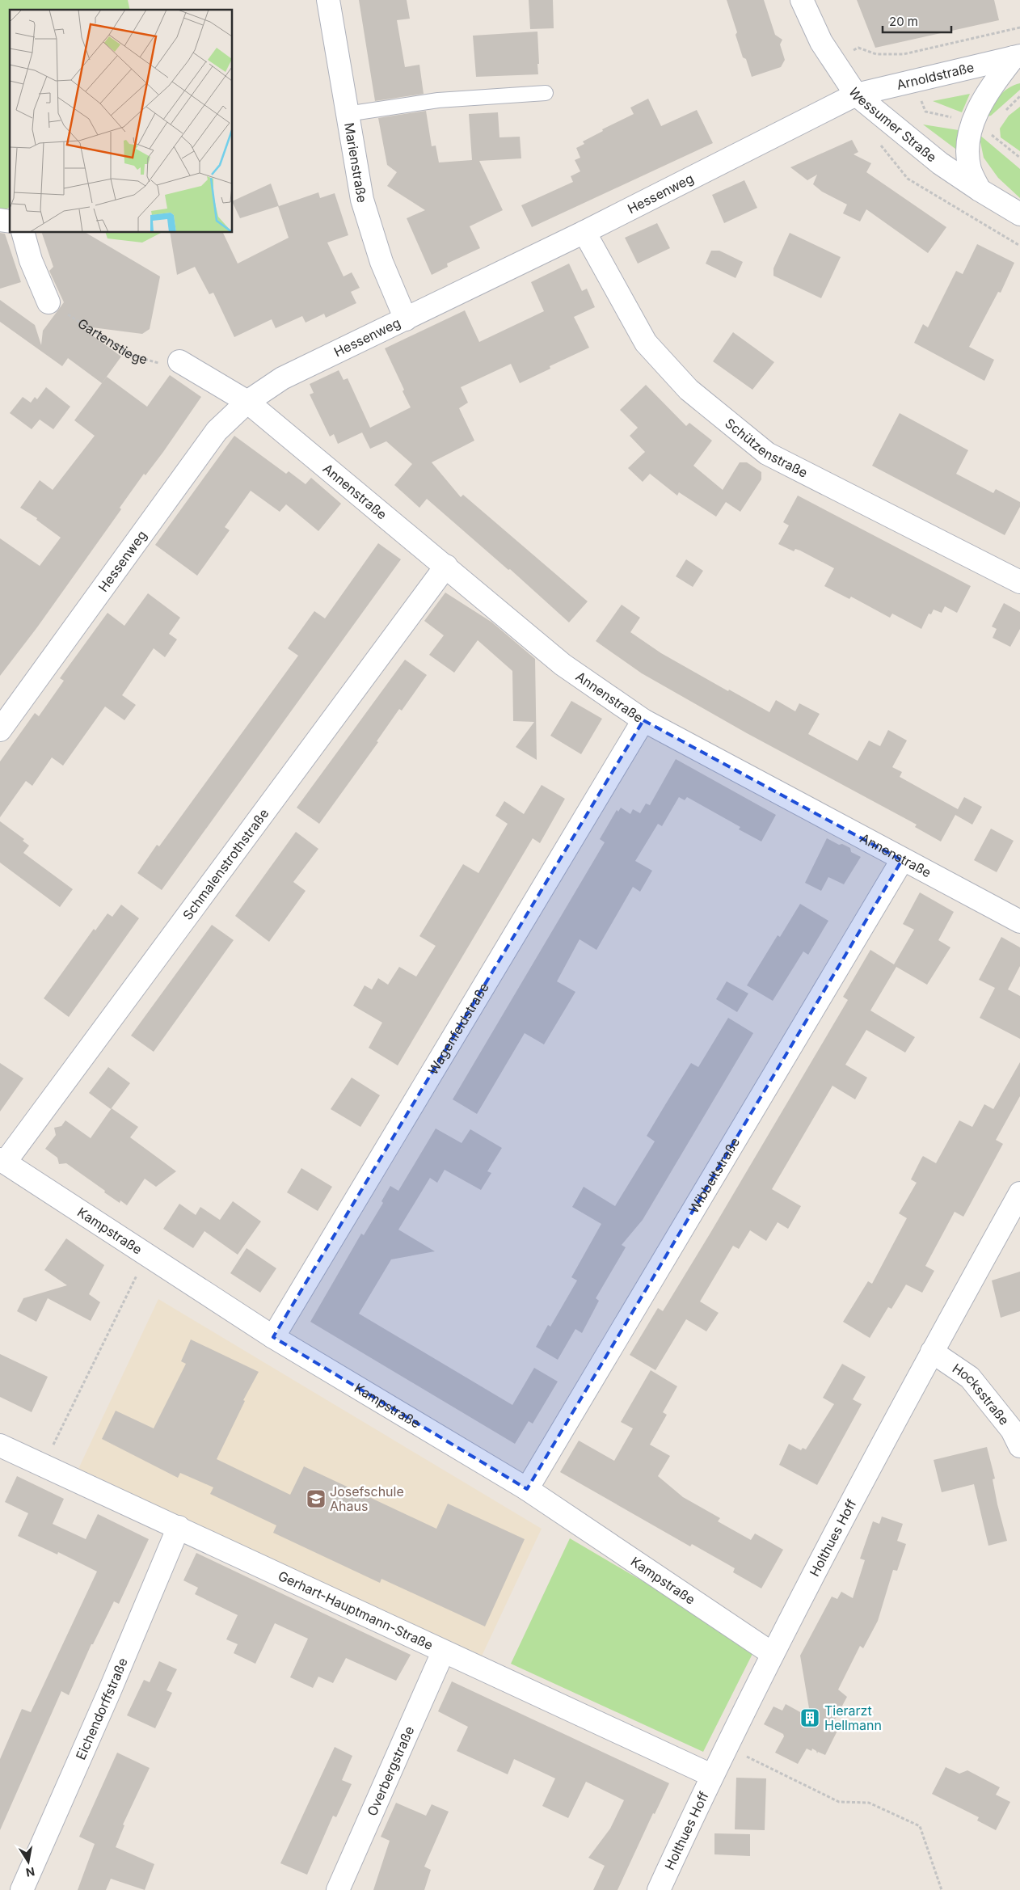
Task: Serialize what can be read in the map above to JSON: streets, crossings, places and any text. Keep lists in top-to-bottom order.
{
  "streets": {
    "street": [
      "Arnoldstraße",
      "Wessumer Straße",
      "Marienstraße",
      "Hessenweg",
      "Schützenstraße",
      "Annenstraße",
      "Schmalenstrothstraße",
      "Wagenfeldstraße",
      "Wibbeltstraße",
      "Kampstraße",
      "Hocksstraße",
      "Holthues Hoff",
      "Gerhart-Hauptmann-Straße",
      "Eichendorffstraße",
      "Overbergstraße"
    ],
    "path": ["Gartenstiege"]
  },
  "crossings": [
    ["Arnoldstraße", "Wessumer Straße"],
    ["Arnoldstraße", "Hessenweg"],
    ["Wessumer Straße", "Hessenweg"],
    ["Marienstraße", "Hessenweg"],
    ["Hessenweg", "Schützenstraße"],
    ["Hessenweg", "Annenstraße"],
    ["Annenstraße", "Schmalenstrothstraße"],
    ["Annenstraße", "Wagenfeldstraße"],
    ["Annenstraße", "Wibbeltstraße"],
    ["Schmalenstrothstraße", "Kampstraße"],
    ["Wagenfeldstraße", "Kampstraße"],
    ["Wibbeltstraße", "Kampstraße"],
    ["Kampstraße", "Holthues Hoff"],
    ["Hocksstraße", "Holthues Hoff"],
    ["Holthues Hoff", "Gerhart-Hauptmann-Straße"],
    ["Gerhart-Hauptmann-Straße", "Eichendorffstraße"],
    ["Gerhart-Hauptmann-Straße", "Overbergstraße"]
  ],
  "places": {
    "school or university": ["Josefschule Ahaus"],
    "building": ["Tierarzt Hellmann"]
  },
  "scale_bar": "20 m",
  "north": "bottom"
}
